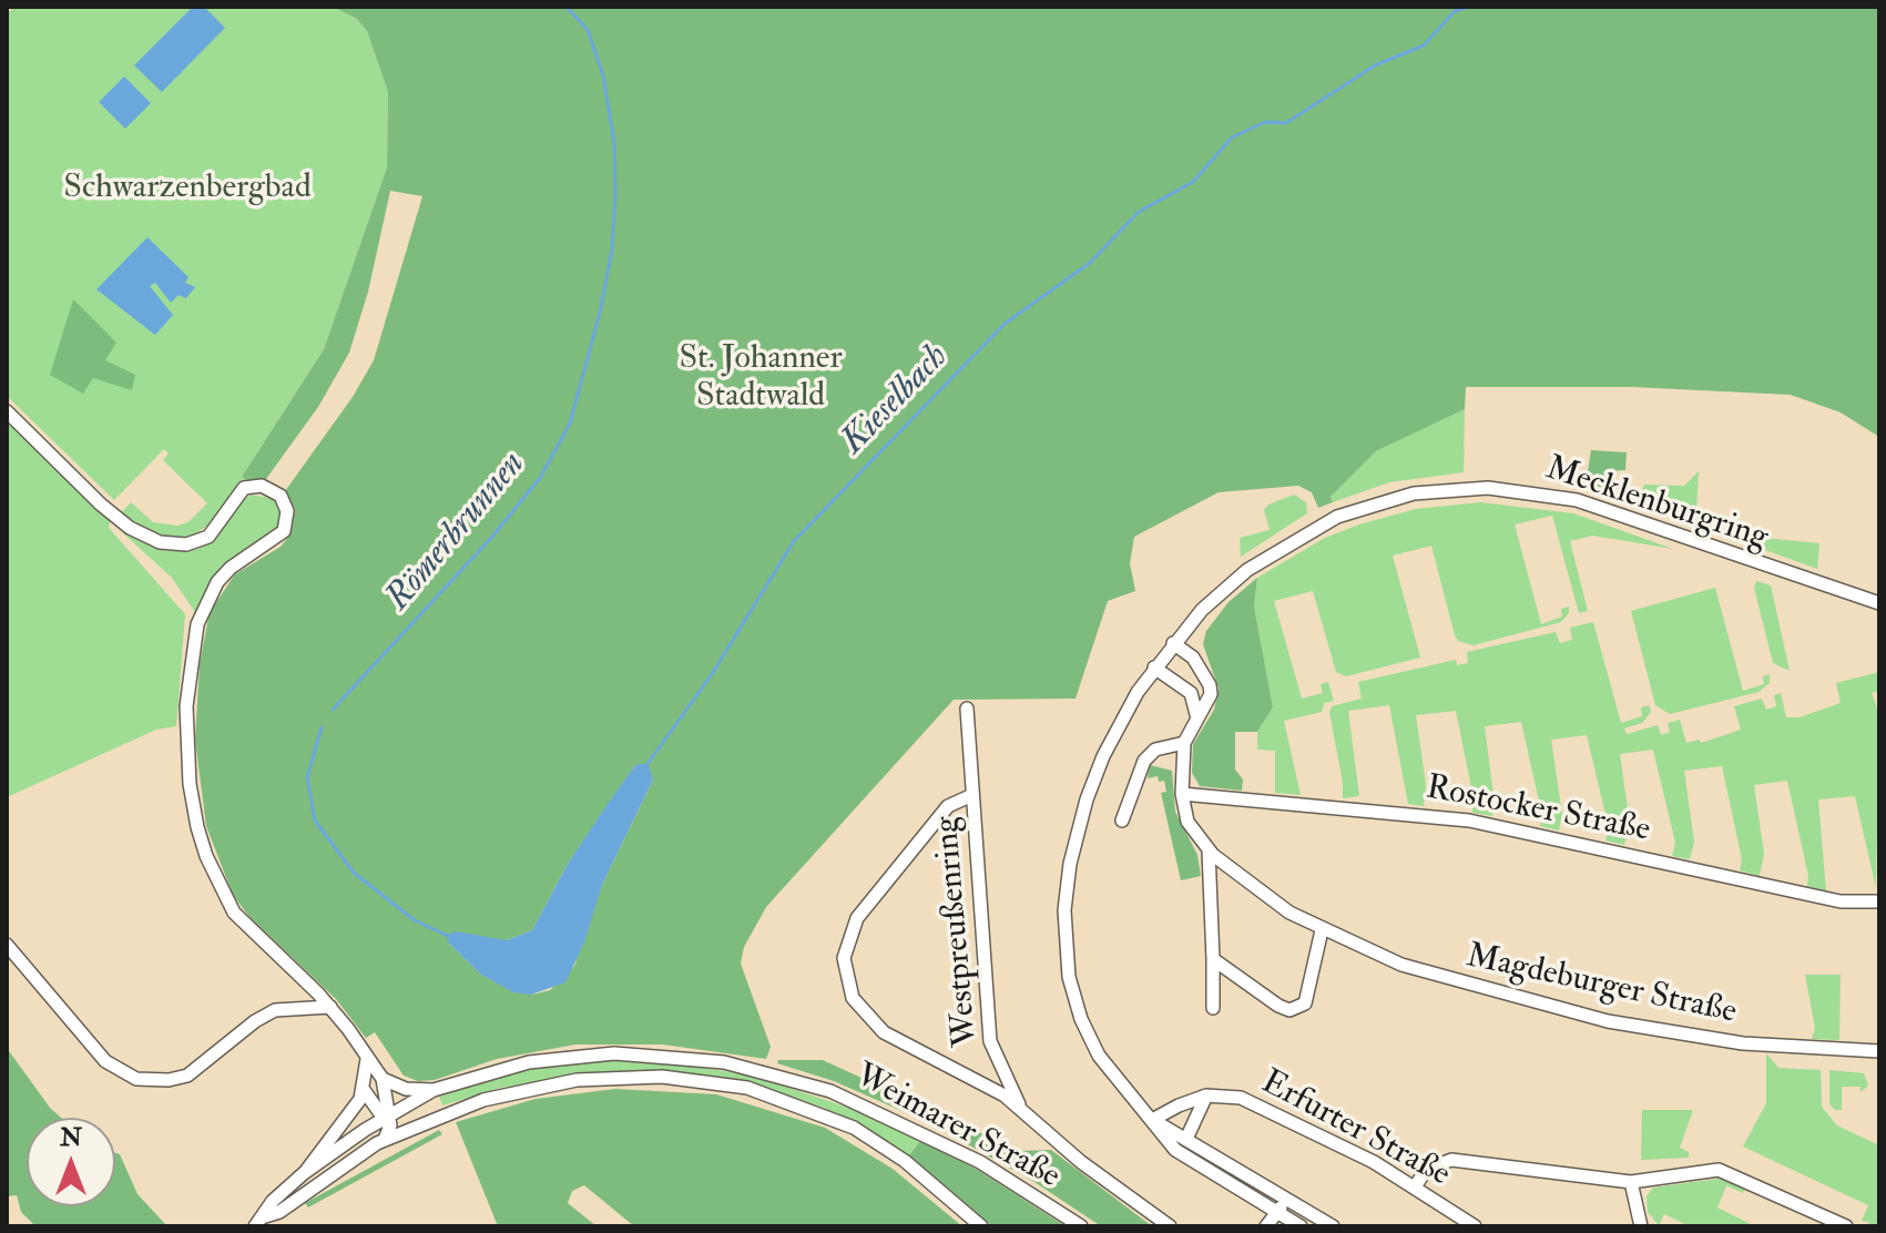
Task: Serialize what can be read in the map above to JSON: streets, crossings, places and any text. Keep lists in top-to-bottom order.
{
  "streets": {
    "street": [
      "Mecklenburgring",
      "Rostocker Straße",
      "Westpreußenring",
      "Magdeburger Straße",
      "Weimarer Straße",
      "Erfurter Straße"
    ]
  },
  "crossings": [
    ["Mecklenburgring", "Magdeburger Straße"],
    ["Mecklenburgring", "Erfurter Straße"],
    ["Rostocker Straße", "Magdeburger Straße"]
  ],
  "water": ["Kieselbach", "Römerbrunnen"],
  "parks": ["Schwarzenbergbad", "St. Johanner Stadtwald"],
  "north": "top"
}
